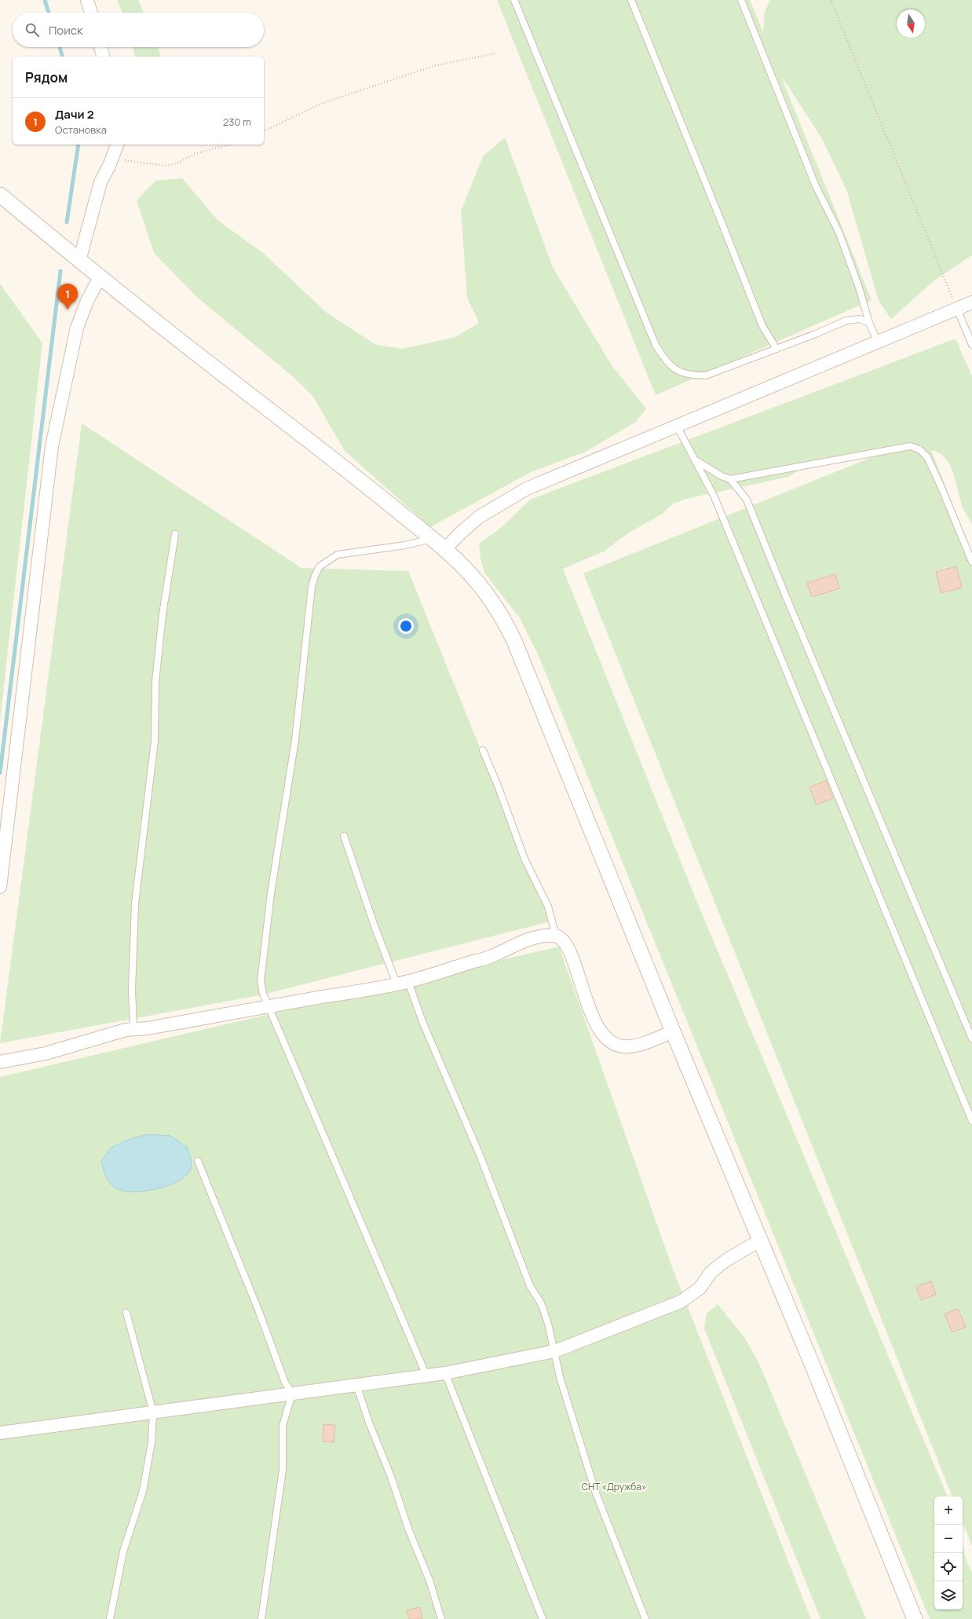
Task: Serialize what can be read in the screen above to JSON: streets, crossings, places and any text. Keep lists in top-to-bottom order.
{
  "parks": ["СНТ «Дружба»"],
  "north": "bottom",
  "page": {
    "search": "Поиск",
    "heading": "Рядом",
    "list": [
      {
        "mark": "1",
        "name": "Дачи 2",
        "note": "Остановка",
        "value": "230 m"
      }
    ],
    "pins": "1",
    "map_buttons": ["+", "−"]
  }
}
